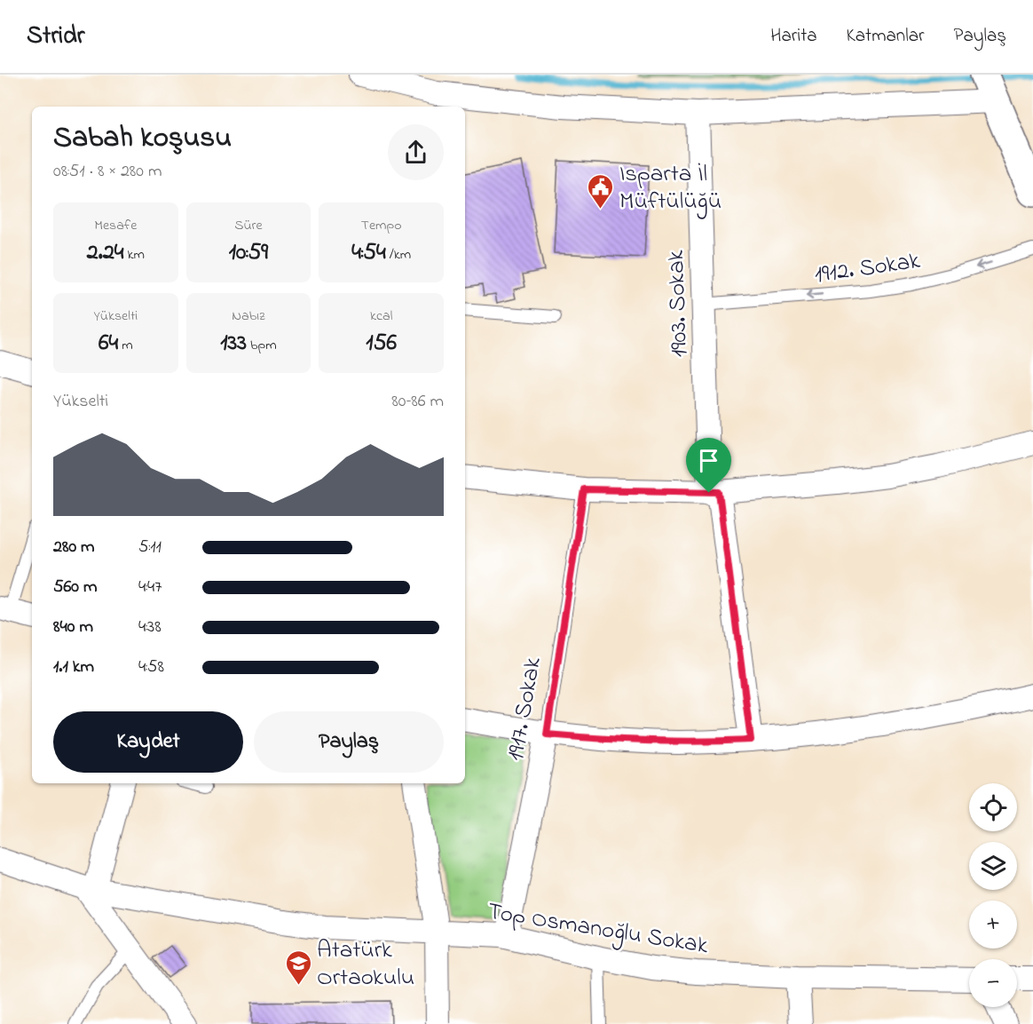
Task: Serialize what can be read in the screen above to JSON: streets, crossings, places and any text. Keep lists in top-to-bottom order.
{
  "streets": {
    "street": ["1903. Sokak", "1917. Sokak", "Top Osmanoğlu Sokak"],
    "lane": ["1912. Sokak"]
  },
  "crossings": [
    ["1912. Sokak", "1903. Sokak"],
    ["1917. Sokak", "Top Osmanoğlu Sokak"]
  ],
  "one_way": ["1912. Sokak"],
  "places": {
    "public building": ["Isparta İl Müftülüğü"],
    "school or university": ["Atatürk Ortaokulu"]
  },
  "page": {
    "header": "Stridr",
    "nav": ["Harita", "Katmanlar", "Paylaş"],
    "heading": ["Sabah koşusu", "08:51 · 8 × 280 m"],
    "stats": [
      ["Mesafe", "2.24 km"],
      ["Süre", "10:59"],
      ["Tempo", "4:54 /km"],
      ["Yükselti", "64 m"],
      ["Nabız", "133 bpm"],
      ["kcal", "156"]
    ],
    "chart": ["Yükselti", "80–86 m"],
    "list": [
      {
        "name": "280 m",
        "note": "5:11"
      },
      {
        "name": "560 m",
        "note": "4:47"
      },
      {
        "name": "840 m",
        "note": "4:38"
      },
      {
        "name": "1.1 km",
        "note": "4:58"
      }
    ],
    "buttons": ["Kaydet", "Paylaş"],
    "map_buttons": ["+", "−"]
  }
}
